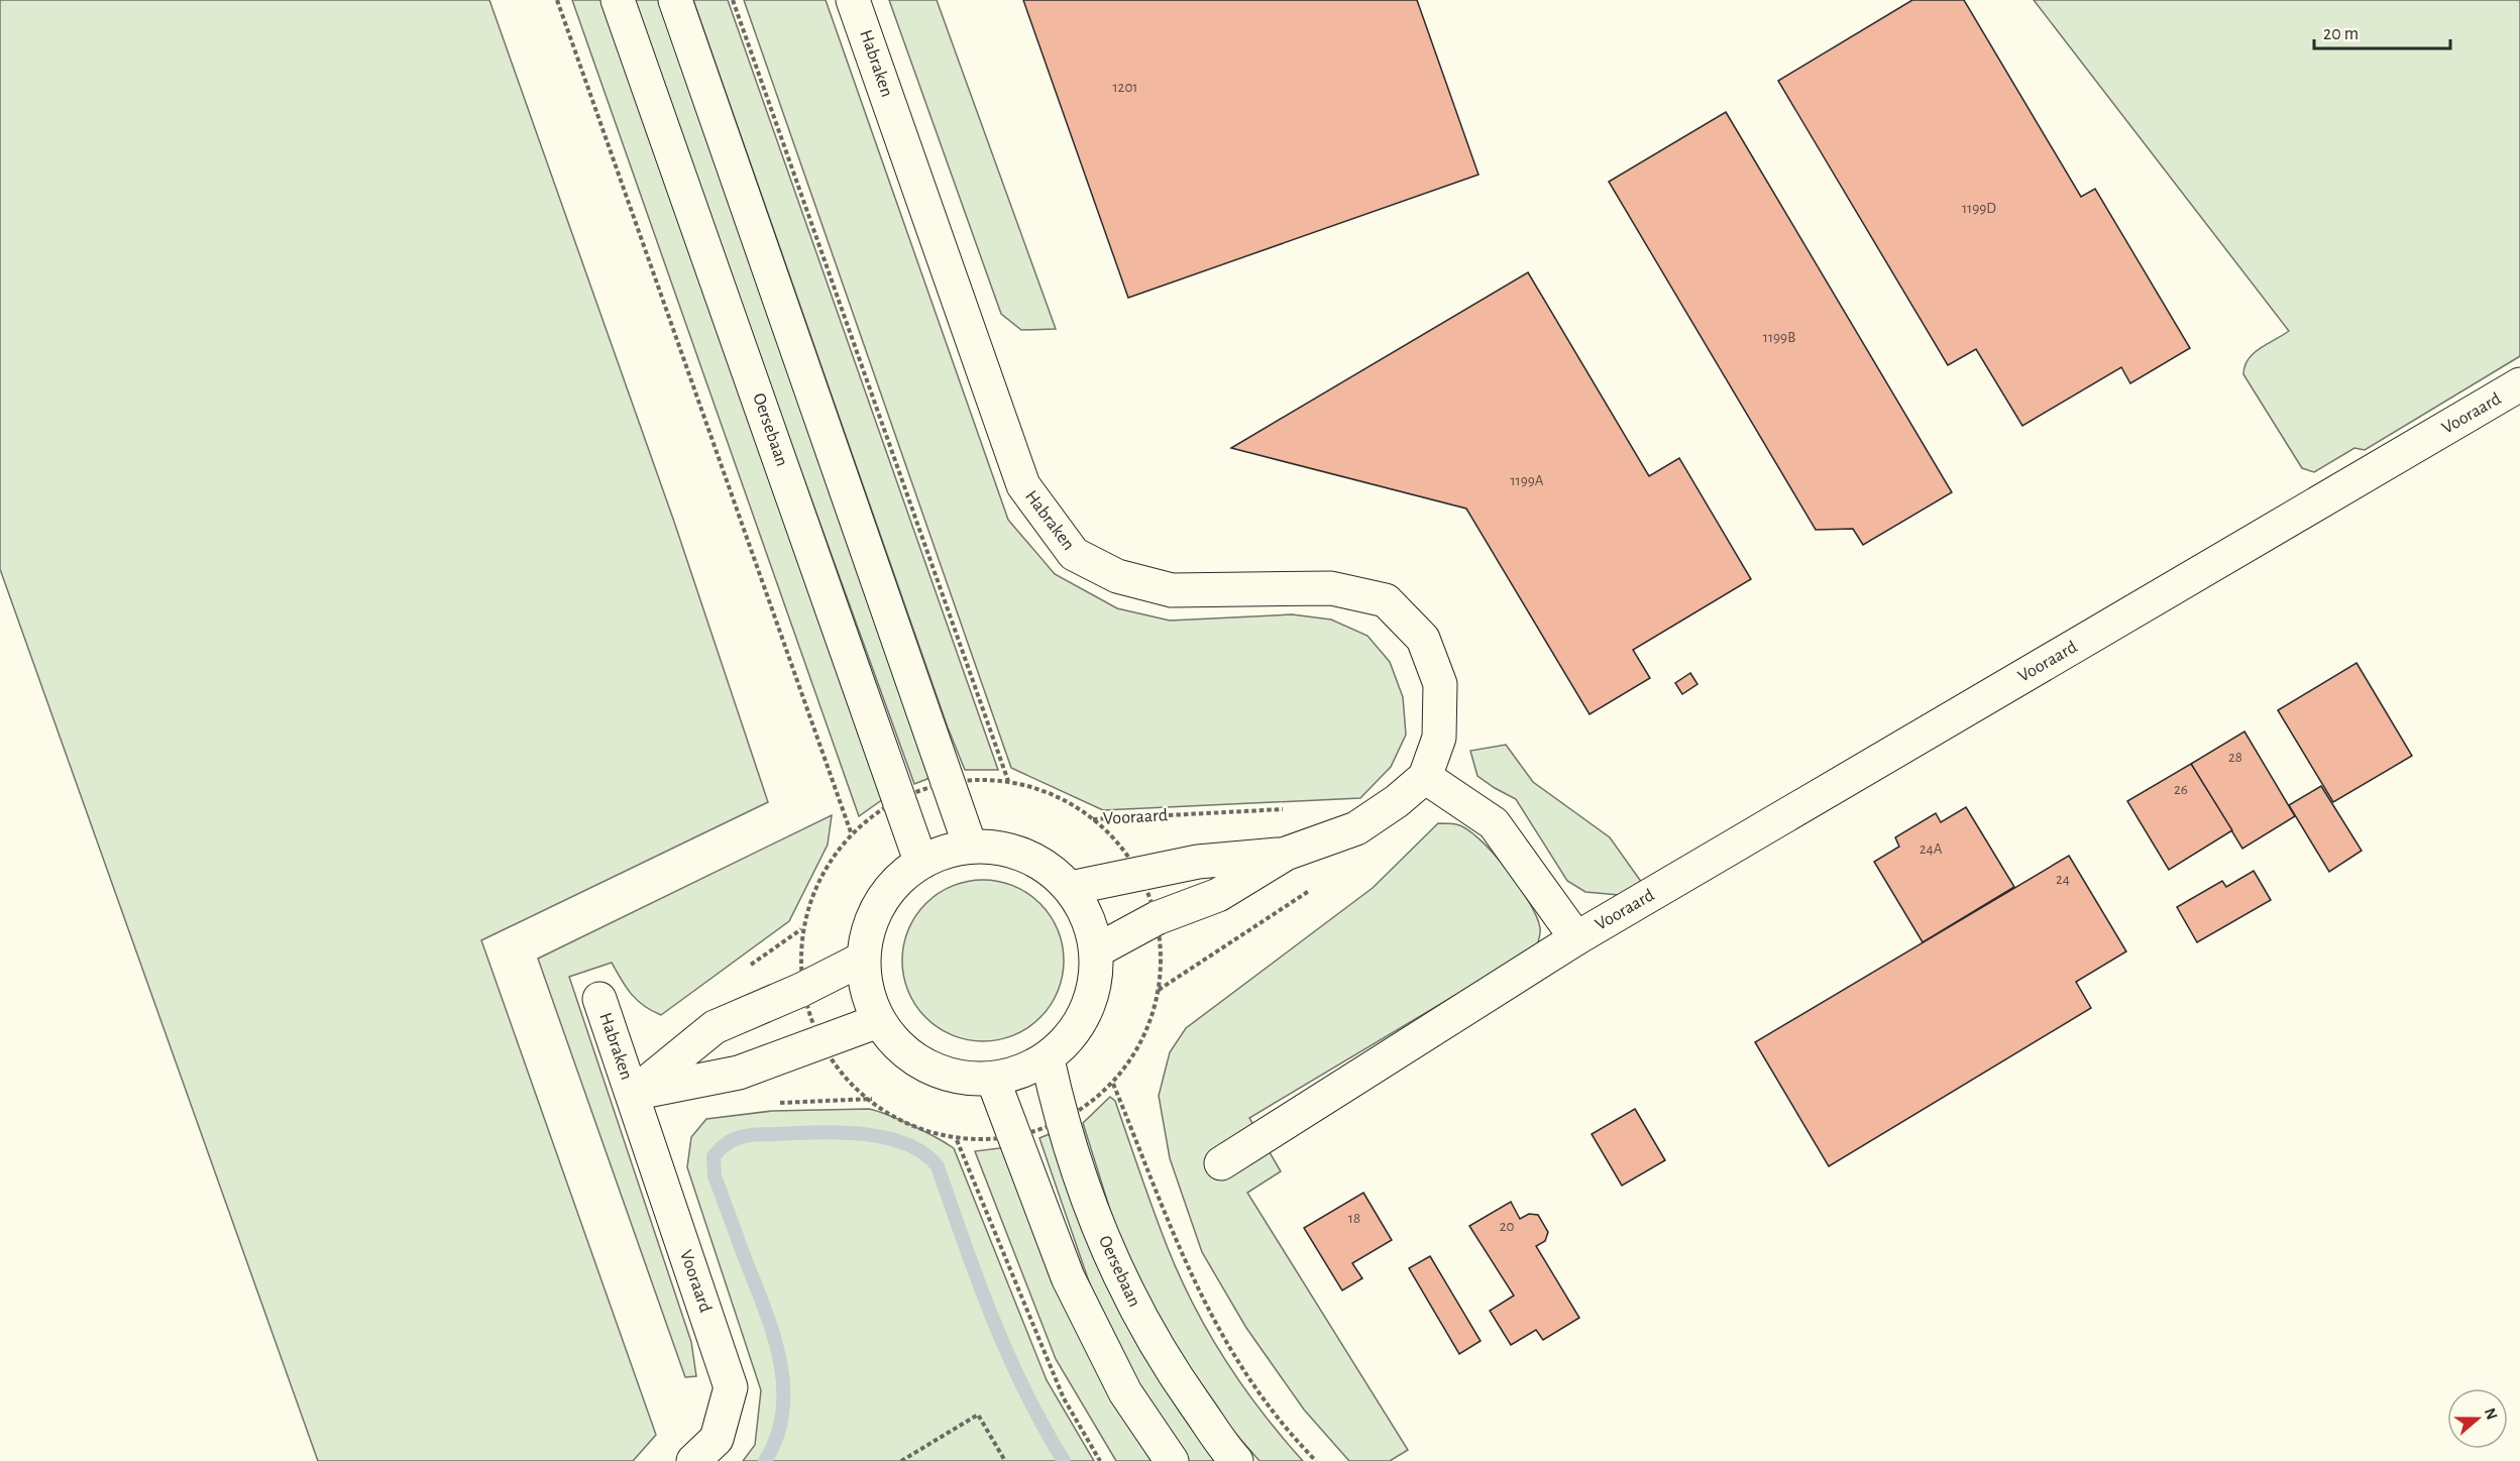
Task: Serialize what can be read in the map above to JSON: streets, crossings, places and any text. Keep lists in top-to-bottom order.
{
  "streets": {
    "street": ["Habraken", "Vooraard", "Oersebaan"]
  },
  "crossings": [
    ["Habraken", "Vooraard"]
  ],
  "house_numbers": [
    "1201",
    "1199D",
    "1199B",
    "1199A",
    "28",
    "26",
    "24A",
    "24",
    "18",
    "20"
  ],
  "scale_bar": "20 m",
  "north": "right"
}
